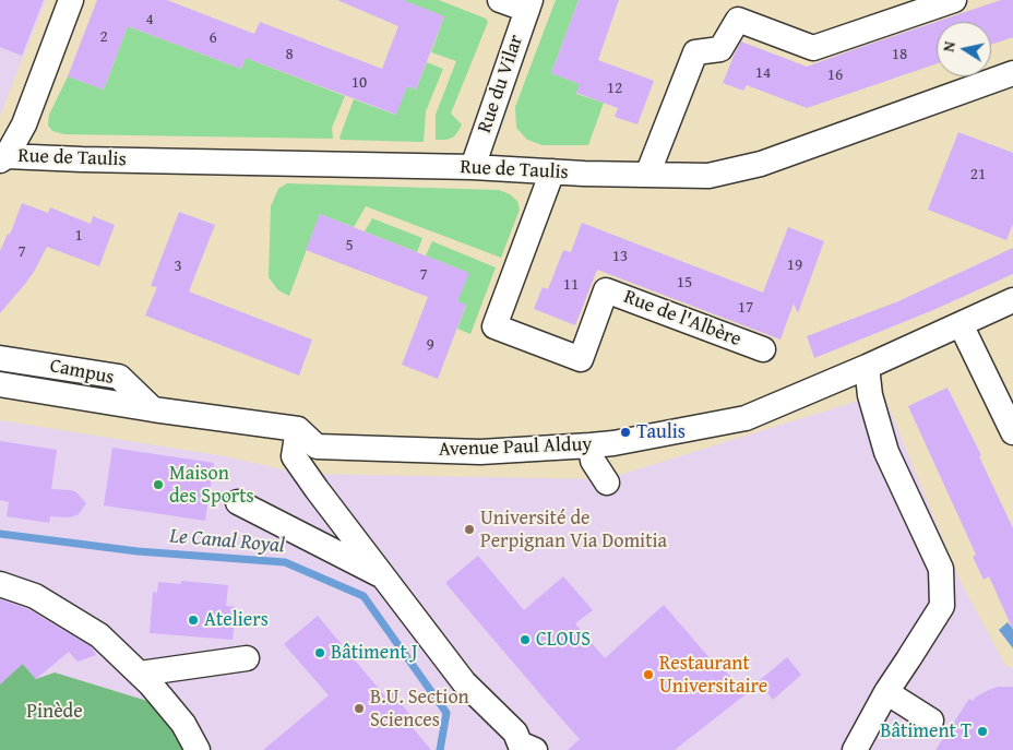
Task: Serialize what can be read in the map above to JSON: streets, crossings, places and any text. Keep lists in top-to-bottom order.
{
  "streets": {
    "street": [
      "Rue du Vilar",
      "Rue de Taulis",
      "Rue de l'Albère",
      "Campus",
      "Avenue Paul Alduy"
    ]
  },
  "crossings": [
    ["Rue du Vilar", "Rue de Taulis"],
    ["Rue de Taulis", "Rue de l'Albère"],
    ["Campus", "Avenue Paul Alduy"]
  ],
  "water": ["Le Canal Royal"],
  "parks": ["Pinède"],
  "places": [
    "Taulis",
    "Maison des Sports",
    "Université de Perpignan Via Domitia",
    "Ateliers",
    "CLOUS",
    "Bâtiment J",
    "Restaurant Universitaire",
    "B.U. Section Sciences",
    "Bâtiment T"
  ],
  "house_numbers": [
    "4",
    "2",
    "6",
    "8",
    "18",
    "14",
    "16",
    "10",
    "12",
    "21",
    "1",
    "5",
    "7",
    "13",
    "19",
    "3",
    "7",
    "15",
    "11",
    "17",
    "9"
  ],
  "north": "left"
}
